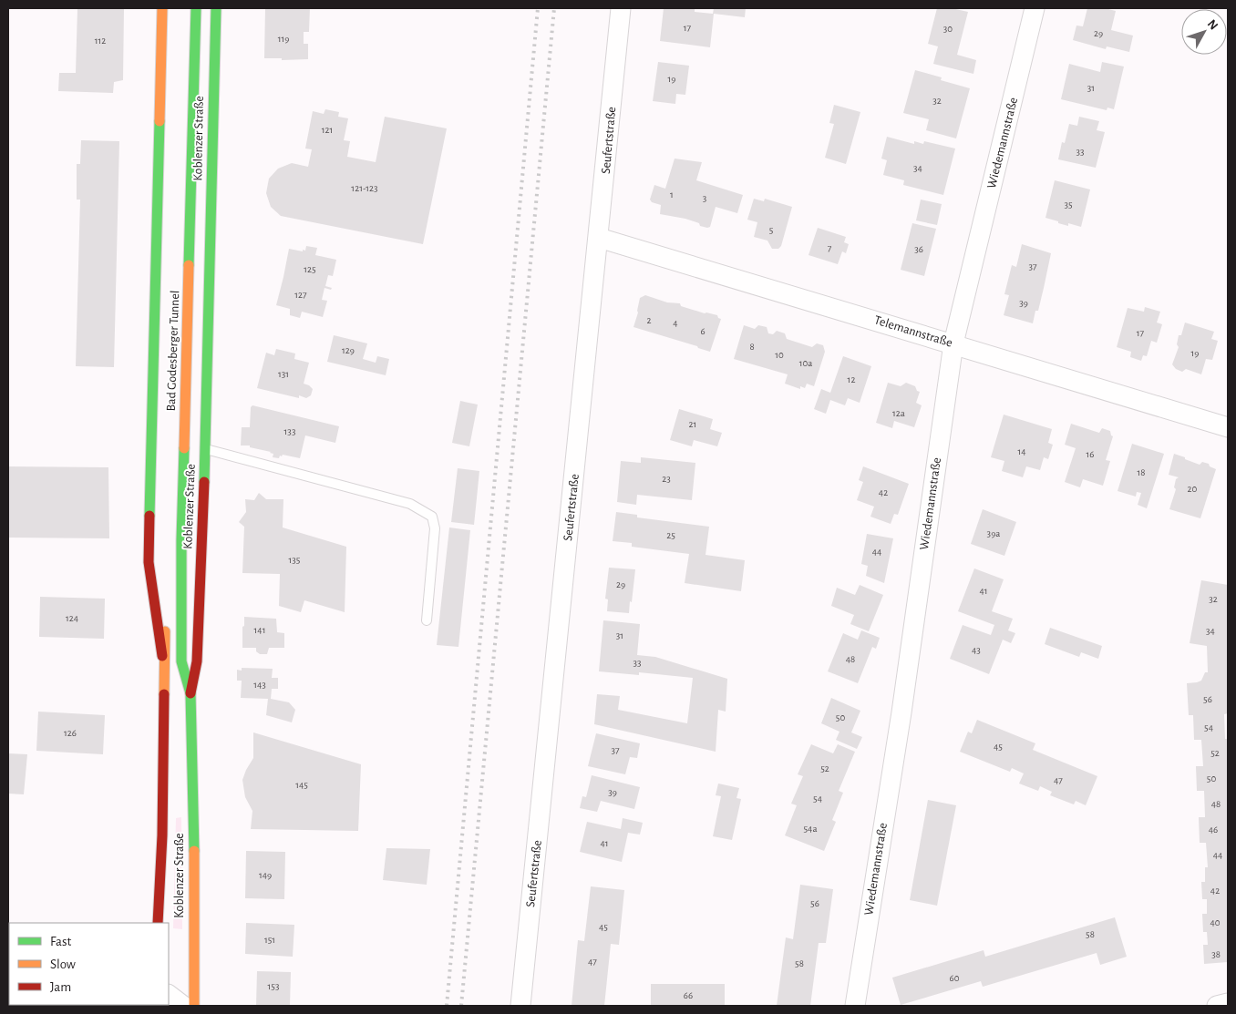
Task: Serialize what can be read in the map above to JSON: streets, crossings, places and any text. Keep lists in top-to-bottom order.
{
  "streets": {
    "main road": ["Koblenzer Straße", "Bad Godesberger Tunnel"],
    "street": ["Seufertstraße", "Wiedemannstraße", "Telemannstraße"]
  },
  "crossings": [
    ["Koblenzer Straße", "Bad Godesberger Tunnel"],
    ["Seufertstraße", "Telemannstraße"],
    ["Wiedemannstraße", "Telemannstraße"]
  ],
  "house_numbers": [
    "17",
    "30",
    "29",
    "119",
    "112",
    "19",
    "31",
    "32",
    "121",
    "33",
    "34",
    "121-123",
    "1",
    "3",
    "35",
    "5",
    "7",
    "36",
    "37",
    "125",
    "127",
    "39",
    "2",
    "4",
    "6",
    "17",
    "8",
    "129",
    "19",
    "10",
    "10a",
    "131",
    "12",
    "12a",
    "21",
    "133",
    "14",
    "16",
    "18",
    "23",
    "20",
    "42",
    "39a",
    "25",
    "44",
    "135",
    "29",
    "41",
    "32",
    "124",
    "141",
    "34",
    "31",
    "43",
    "48",
    "33",
    "143",
    "56",
    "50",
    "54",
    "126",
    "45",
    "37",
    "52",
    "52",
    "50",
    "47",
    "145",
    "39",
    "54",
    "48",
    "54a",
    "46",
    "41",
    "44",
    "149",
    "42",
    "56",
    "40",
    "45",
    "58",
    "151",
    "38",
    "47",
    "58",
    "60",
    "153",
    "66"
  ],
  "legend": ["Fast", "Slow", "Jam"],
  "north": "top right"
}
